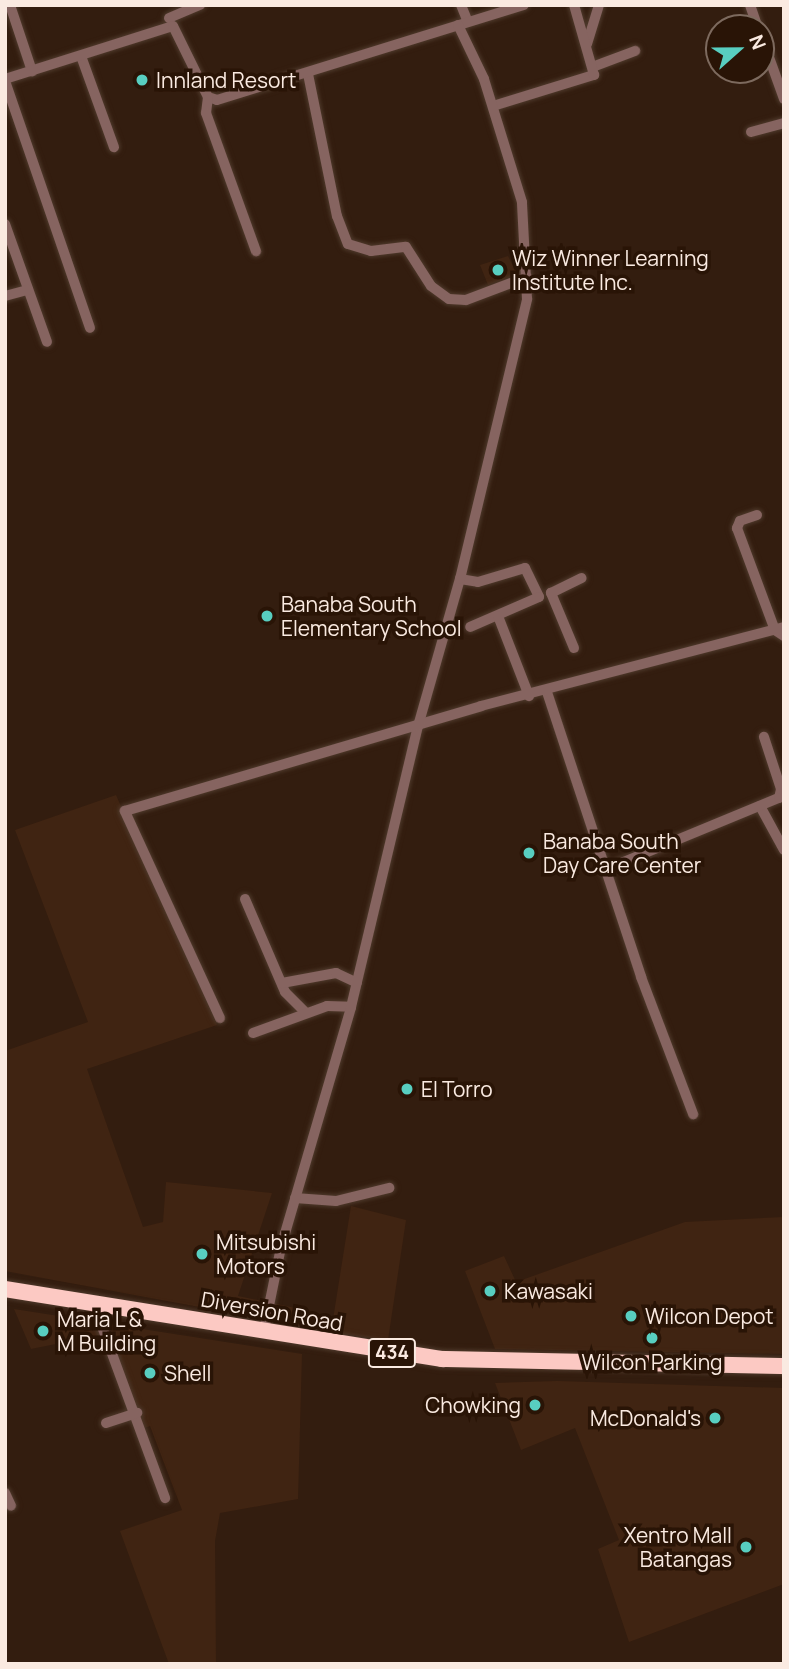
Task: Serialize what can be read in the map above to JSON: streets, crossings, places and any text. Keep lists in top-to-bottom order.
{
  "streets": {
    "highway": ["Diversion Road", "434"]
  },
  "places": [
    "Innland Resort",
    "Wiz Winner Learning Institute Inc.",
    "Banaba South Elementary School",
    "Banaba South Day Care Center",
    "El Torro",
    "Mitsubishi Motors",
    "Kawasaki",
    "Wilcon Depot",
    "Maria L & M Building",
    "Wilcon Parking",
    "Shell",
    "Chowking",
    "McDonald's",
    "Xentro Mall Batangas"
  ],
  "north": "right"
}
